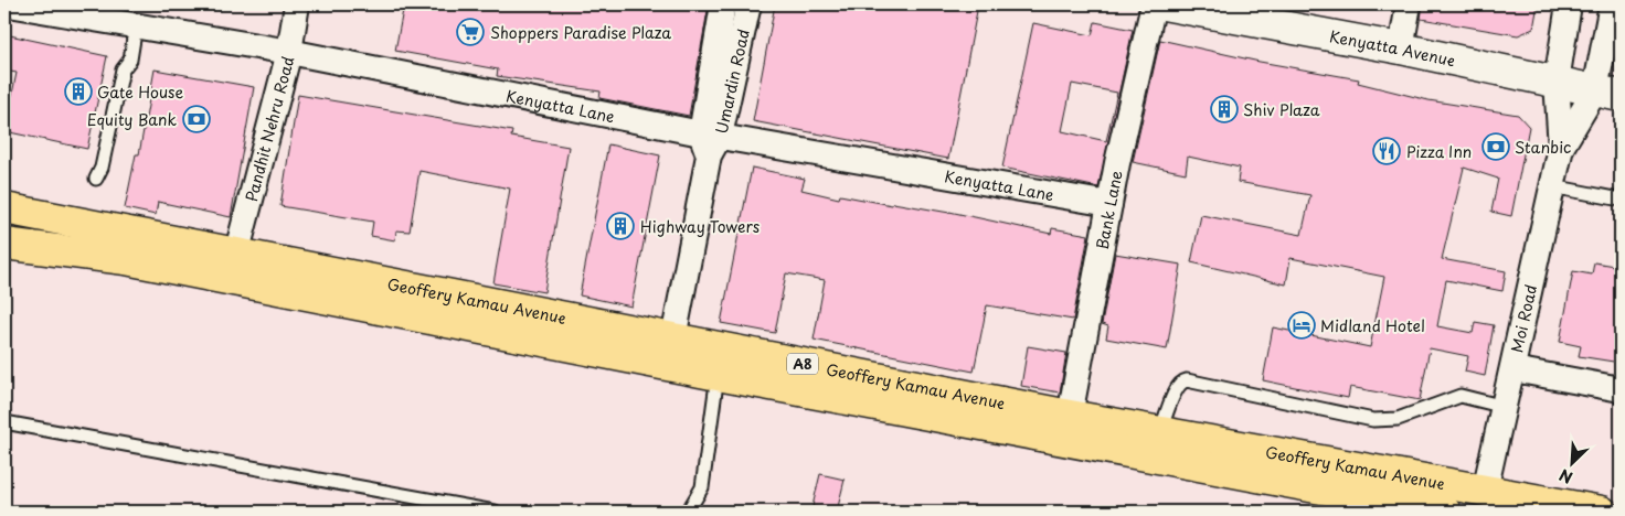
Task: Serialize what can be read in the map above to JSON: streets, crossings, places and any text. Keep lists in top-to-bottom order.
{
  "streets": {
    "highway": ["Geoffery Kamau Avenue", "A8"],
    "street": [
      "Kenyatta Avenue",
      "Umardin Road",
      "Kenyatta Lane",
      "Pandhit Nehru Road",
      "Bank Lane",
      "Moi Road"
    ]
  },
  "crossings": [
    ["Kenyatta Avenue", "Bank Lane"],
    ["Kenyatta Avenue", "Moi Road"],
    ["Umardin Road", "Kenyatta Lane"],
    ["Umardin Road", "Geoffery Kamau Avenue"],
    ["Kenyatta Lane", "Pandhit Nehru Road"],
    ["Kenyatta Lane", "Bank Lane"],
    ["Pandhit Nehru Road", "Geoffery Kamau Avenue"],
    ["Bank Lane", "Geoffery Kamau Avenue"],
    ["Geoffery Kamau Avenue", "Moi Road"]
  ],
  "places": {
    "supermarket": ["Shoppers Paradise Plaza"],
    "building": ["Gate House", "Shiv Plaza", "Highway Towers"],
    "bank": ["Equity Bank", "Stanbic"],
    "restaurant": ["Pizza Inn"],
    "hotel": ["Midland Hotel"]
  },
  "north": "bottom left"
}
